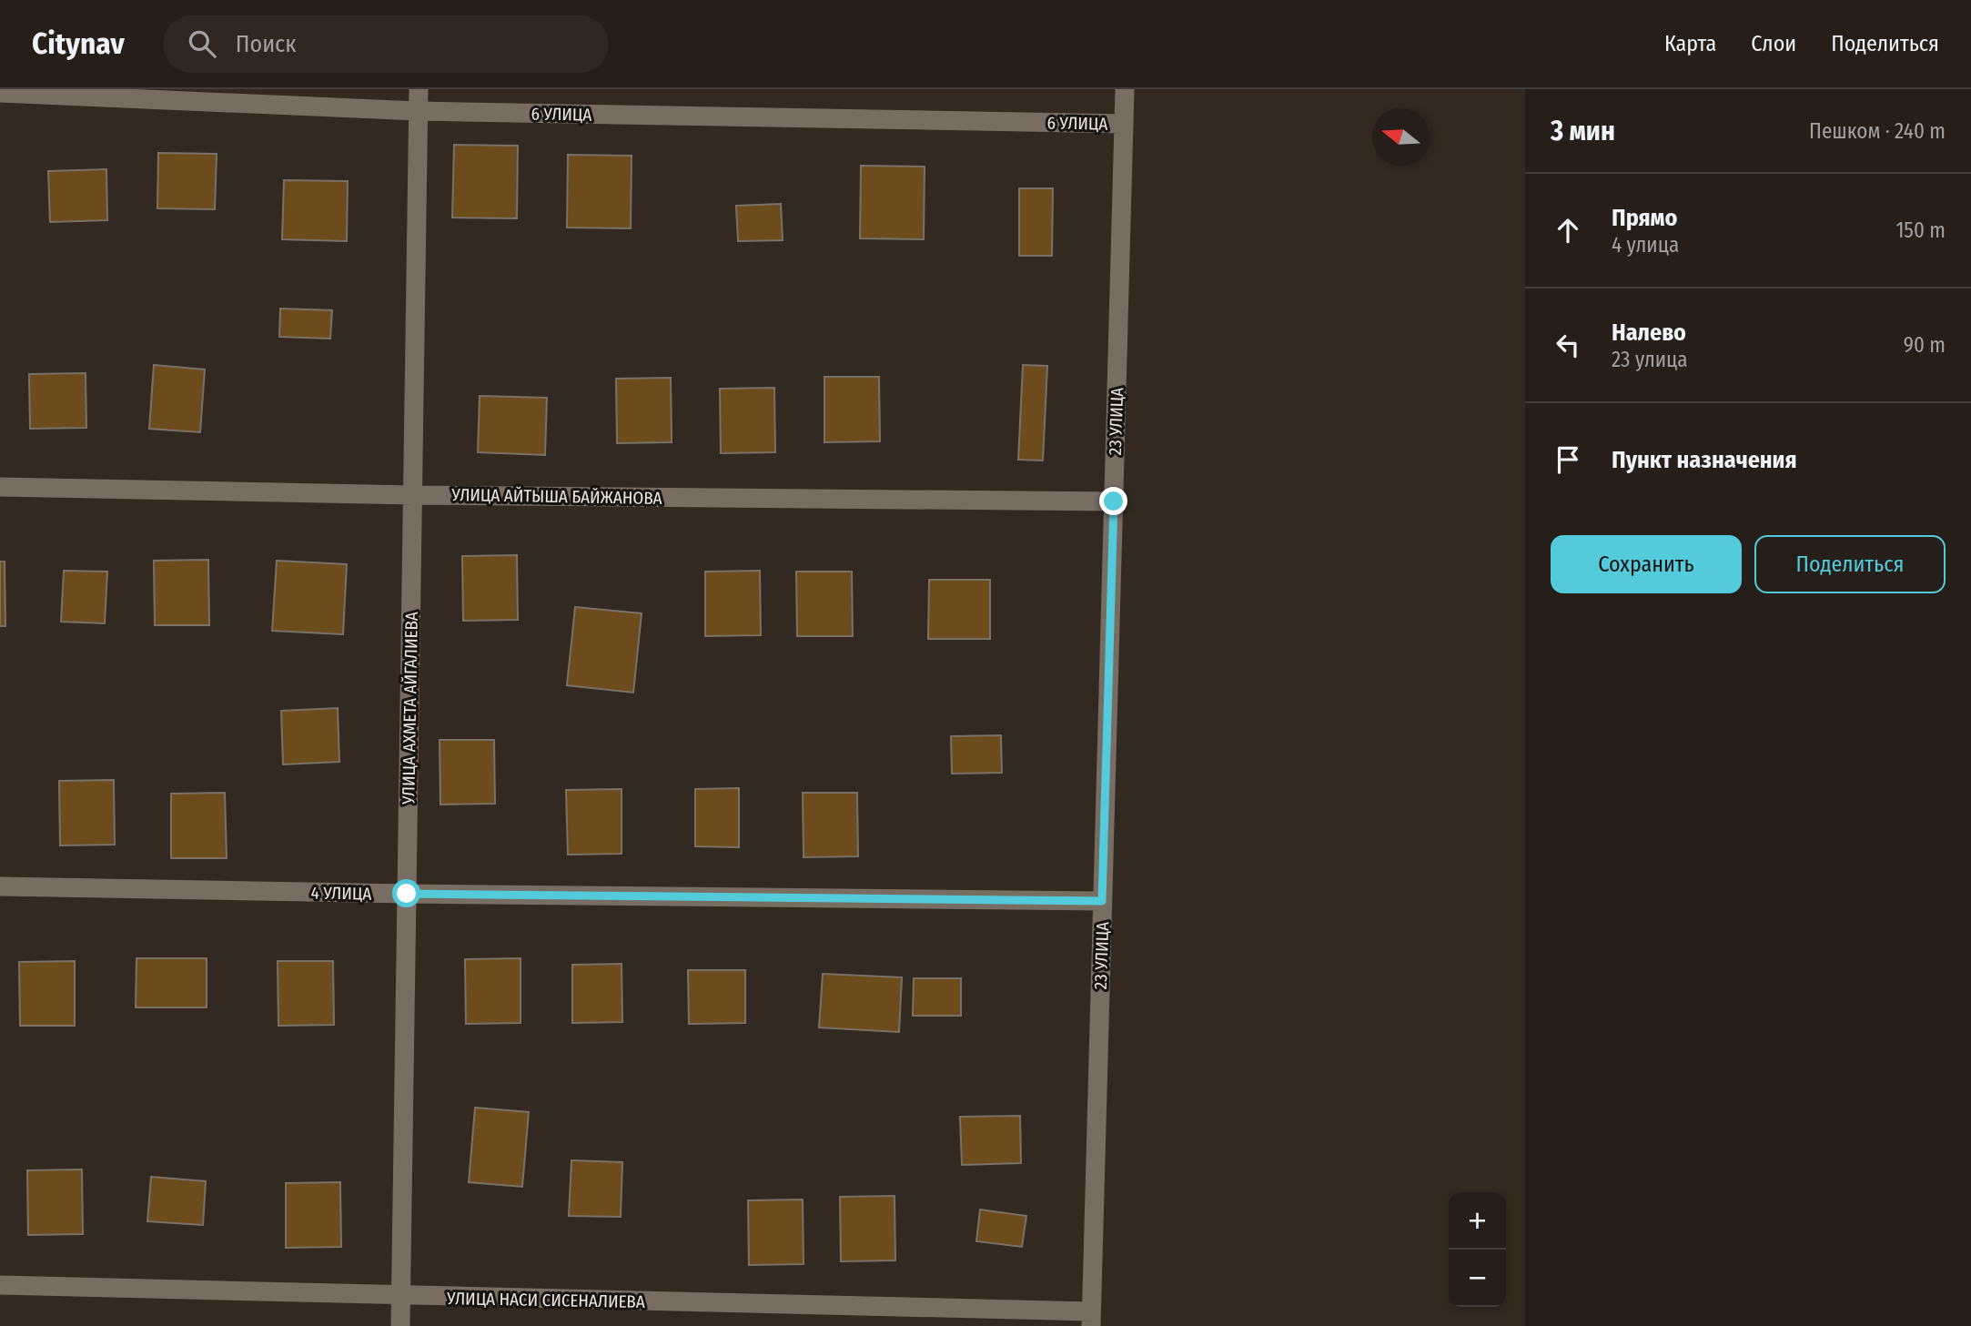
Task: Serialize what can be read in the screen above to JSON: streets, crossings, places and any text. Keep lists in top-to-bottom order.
{
  "streets": {
    "street": [
      "6 УЛИЦА",
      "23 УЛИЦА",
      "УЛИЦА АЙТЫША БАЙЖАНОВА",
      "УЛИЦА АХМЕТА АЙГАЛИЕВА",
      "4 УЛИЦА",
      "УЛИЦА НАСИ СИСЕНАЛИЕВА"
    ]
  },
  "crossings": [
    ["6 УЛИЦА", "23 УЛИЦА"],
    ["6 УЛИЦА", "УЛИЦА АХМЕТА АЙГАЛИЕВА"],
    ["23 УЛИЦА", "УЛИЦА АЙТЫША БАЙЖАНОВА"],
    ["23 УЛИЦА", "4 УЛИЦА"],
    ["23 УЛИЦА", "УЛИЦА НАСИ СИСЕНАЛИЕВА"],
    ["УЛИЦА АЙТЫША БАЙЖАНОВА", "УЛИЦА АХМЕТА АЙГАЛИЕВА"],
    ["УЛИЦА АХМЕТА АЙГАЛИЕВА", "4 УЛИЦА"],
    ["УЛИЦА АХМЕТА АЙГАЛИЕВА", "УЛИЦА НАСИ СИСЕНАЛИЕВА"]
  ],
  "north": "left",
  "page": {
    "header": "Citynav",
    "search": "Поиск",
    "nav": ["Карта", "Слои", "Поделиться"],
    "heading": ["3 мин", "Пешком · 240 m"],
    "list": [
      ["Прямо", "4 улица", "150 m"],
      ["Налево", "23 улица", "90 m"],
      "Пункт назначения"
    ],
    "buttons": ["Сохранить", "Поделиться"],
    "map_buttons": ["+", "−"]
  }
}
